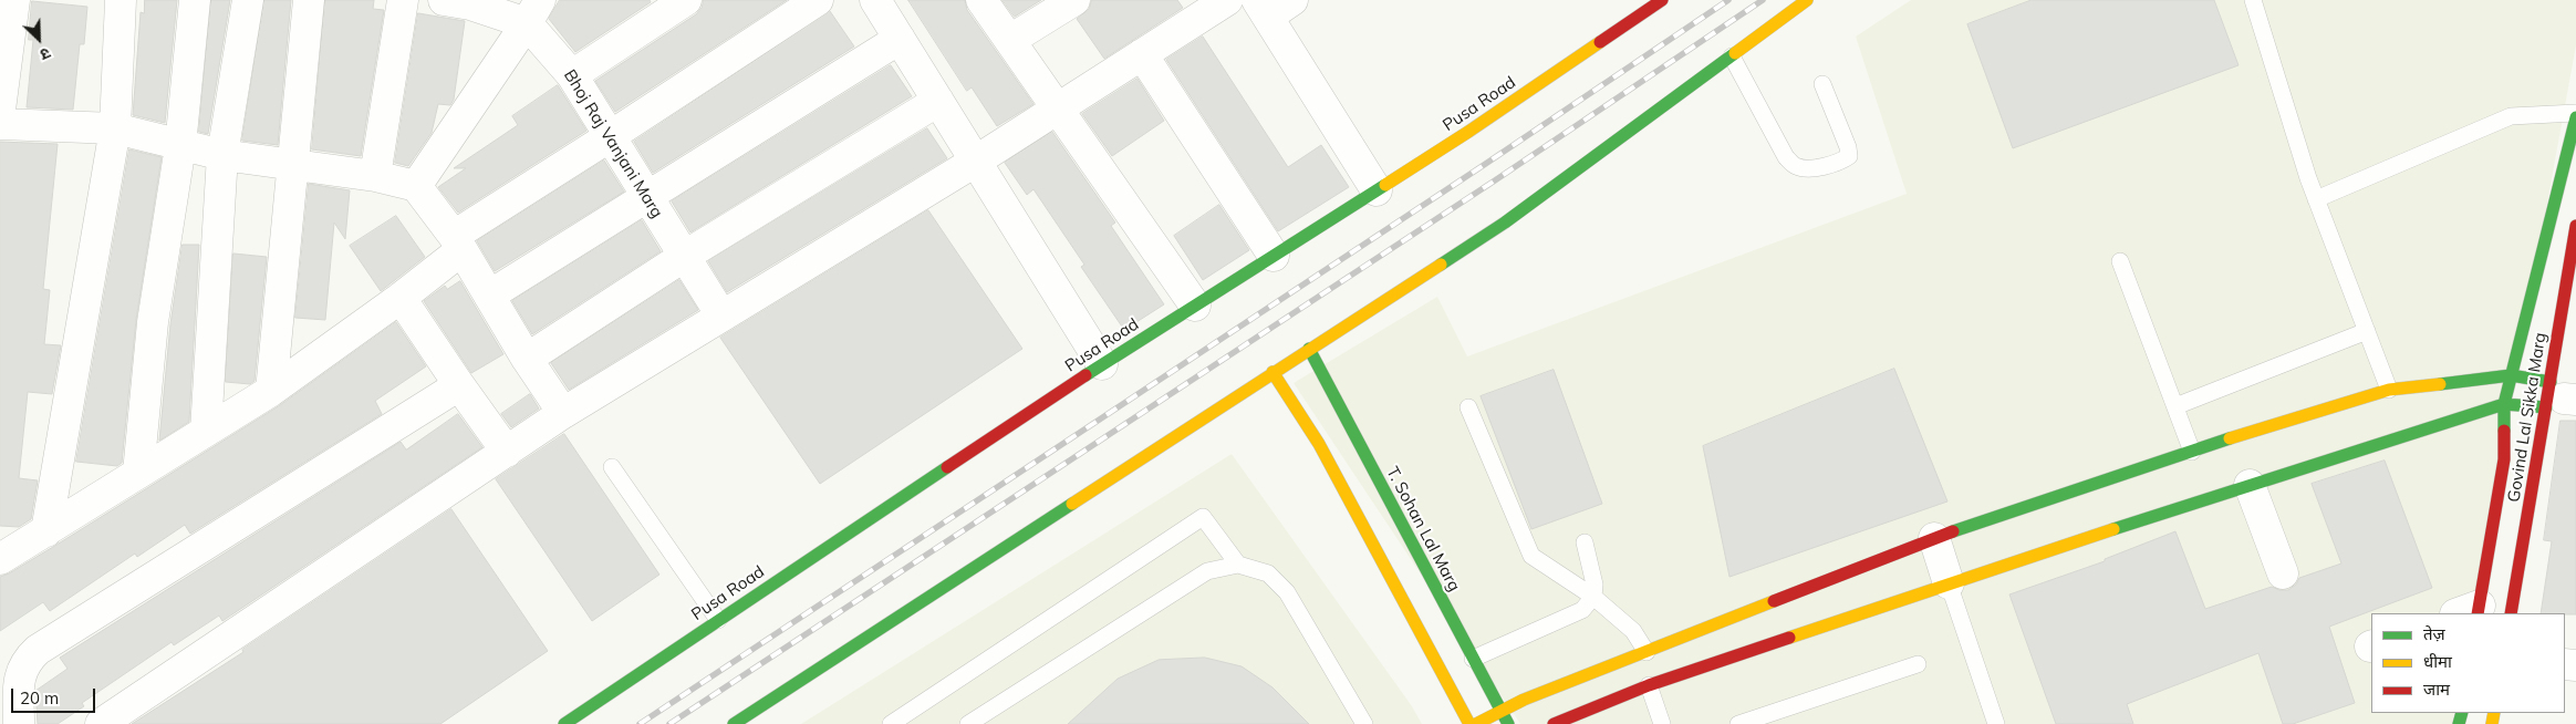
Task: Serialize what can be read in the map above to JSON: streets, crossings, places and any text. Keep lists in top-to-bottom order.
{
  "streets": {
    "street": [
      "Pusa Road",
      "Bhoj Raj Vanjani Marg",
      "Govind Lal Sikka Marg",
      "T. Sohan Lal Marg"
    ]
  },
  "legend": ["तेज़", "धीमा", "जाम"],
  "scale_bar": "20 m",
  "north": "bottom right"
}
